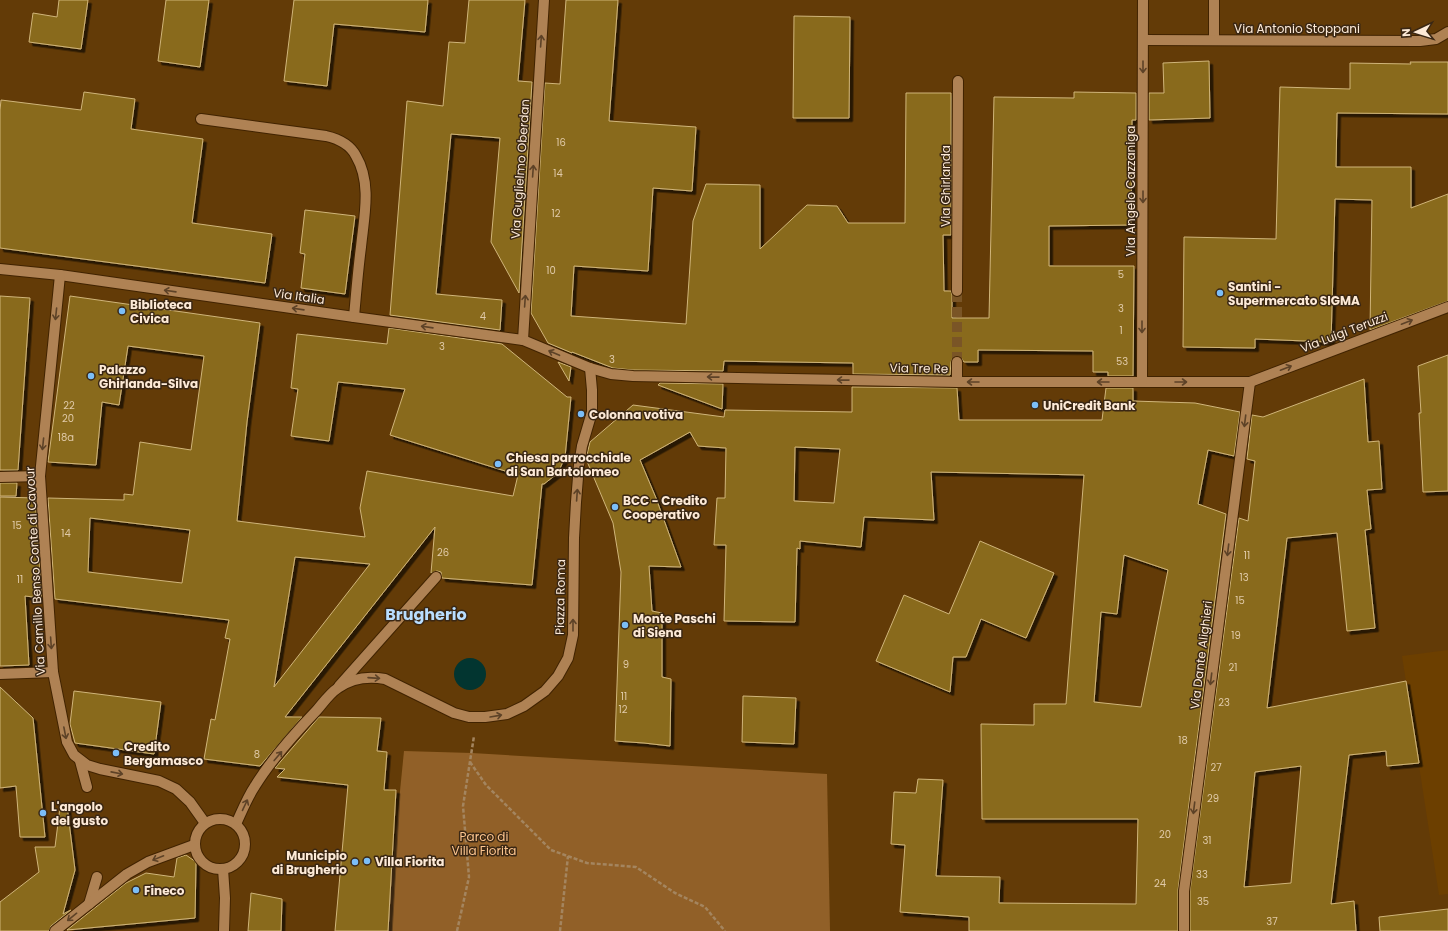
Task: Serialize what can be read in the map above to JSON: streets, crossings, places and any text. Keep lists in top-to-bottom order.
{
  "streets": {
    "street": [
      "Via Antonio Stoppani",
      "Via Guglielmo Oberdan",
      "Via Ghirlanda",
      "Via Angelo Cazzaniga",
      "Via Italia",
      "Via Luigi Teruzzi",
      "Via Tre Re",
      "Via Camillo Benso Conte di Cavour",
      "Piazza Roma",
      "Via Dante Alighieri"
    ]
  },
  "crossings": [
    ["Via Antonio Stoppani", "Via Angelo Cazzaniga"],
    ["Via Guglielmo Oberdan", "Via Italia"],
    ["Via Angelo Cazzaniga", "Via Tre Re"],
    ["Via Italia", "Via Tre Re"],
    ["Via Italia", "Via Camillo Benso Conte di Cavour"],
    ["Via Italia", "Piazza Roma"],
    ["Via Luigi Teruzzi", "Via Tre Re"],
    ["Via Luigi Teruzzi", "Via Dante Alighieri"],
    ["Via Tre Re", "Piazza Roma"],
    ["Via Tre Re", "Via Dante Alighieri"]
  ],
  "one_way": [
    "Via Guglielmo Oberdan",
    "Via Angelo Cazzaniga",
    "Via Italia",
    "Via Luigi Teruzzi",
    "Via Camillo Benso Conte di Cavour",
    "Via Dante Alighieri"
  ],
  "districts": ["Brugherio"],
  "parks": ["Parco di Villa Fiorita"],
  "places": [
    "Santini - Supermercato SIGMA",
    "Biblioteca Civica",
    "Palazzo Ghirlanda-Silva",
    "UniCredit Bank",
    "Colonna votiva",
    "Chiesa parrocchiale di San Bartolomeo",
    "BCC - Credito Cooperativo",
    "Monte Paschi di Siena",
    "Credito Bergamasco",
    "L'angolo del gusto",
    "Villa Fiorita",
    "Municipio di Brugherio",
    "Fineco"
  ],
  "house_numbers": [
    "16",
    "14",
    "12",
    "10",
    "5",
    "3",
    "4",
    "1",
    "3",
    "3",
    "53",
    "22",
    "20",
    "18a",
    "15",
    "14",
    "26",
    "11",
    "13",
    "11",
    "15",
    "19",
    "9",
    "21",
    "11",
    "23",
    "12",
    "18",
    "8",
    "27",
    "29",
    "20",
    "31",
    "33",
    "24",
    "35",
    "37"
  ],
  "north": "left"
}
